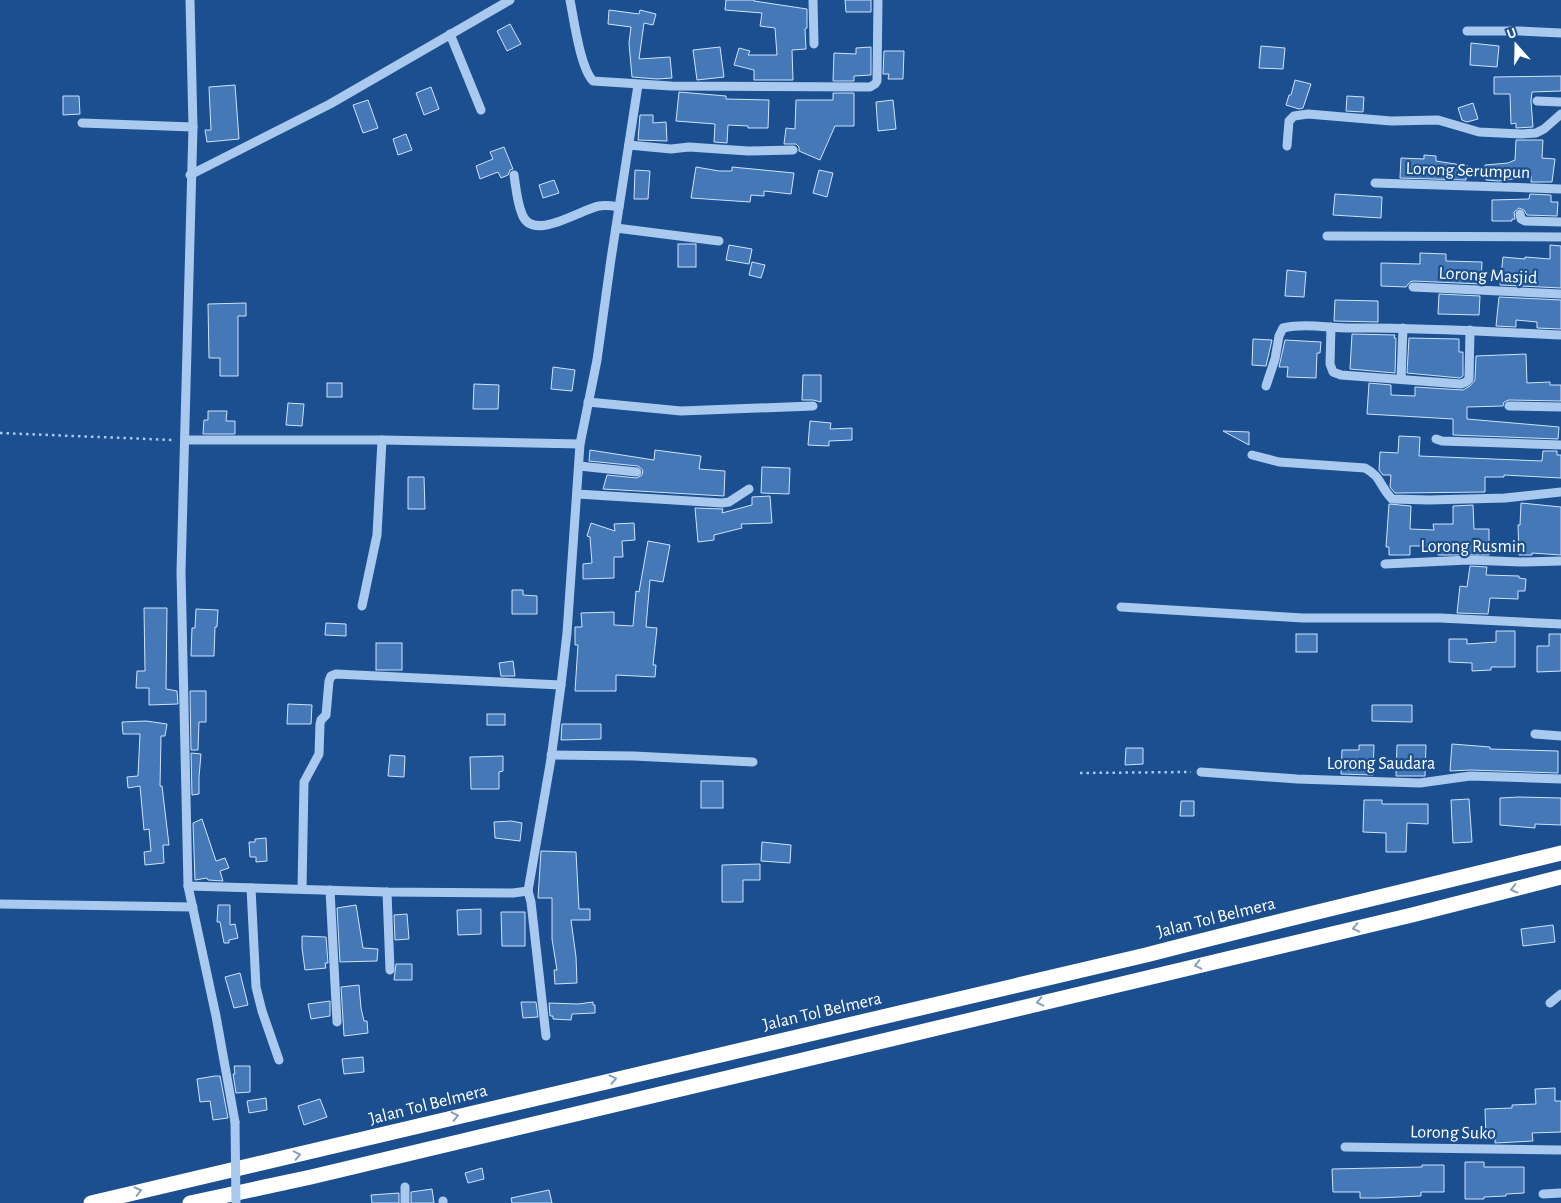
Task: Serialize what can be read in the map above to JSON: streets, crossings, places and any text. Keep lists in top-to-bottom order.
{
  "streets": {
    "highway": ["Jalan Tol Belmera"],
    "street": [
      "Lorong Serumpun",
      "Lorong Masjid",
      "Lorong Rusmin",
      "Lorong Saudara",
      "Lorong Suko"
    ]
  },
  "north": "top"
}
